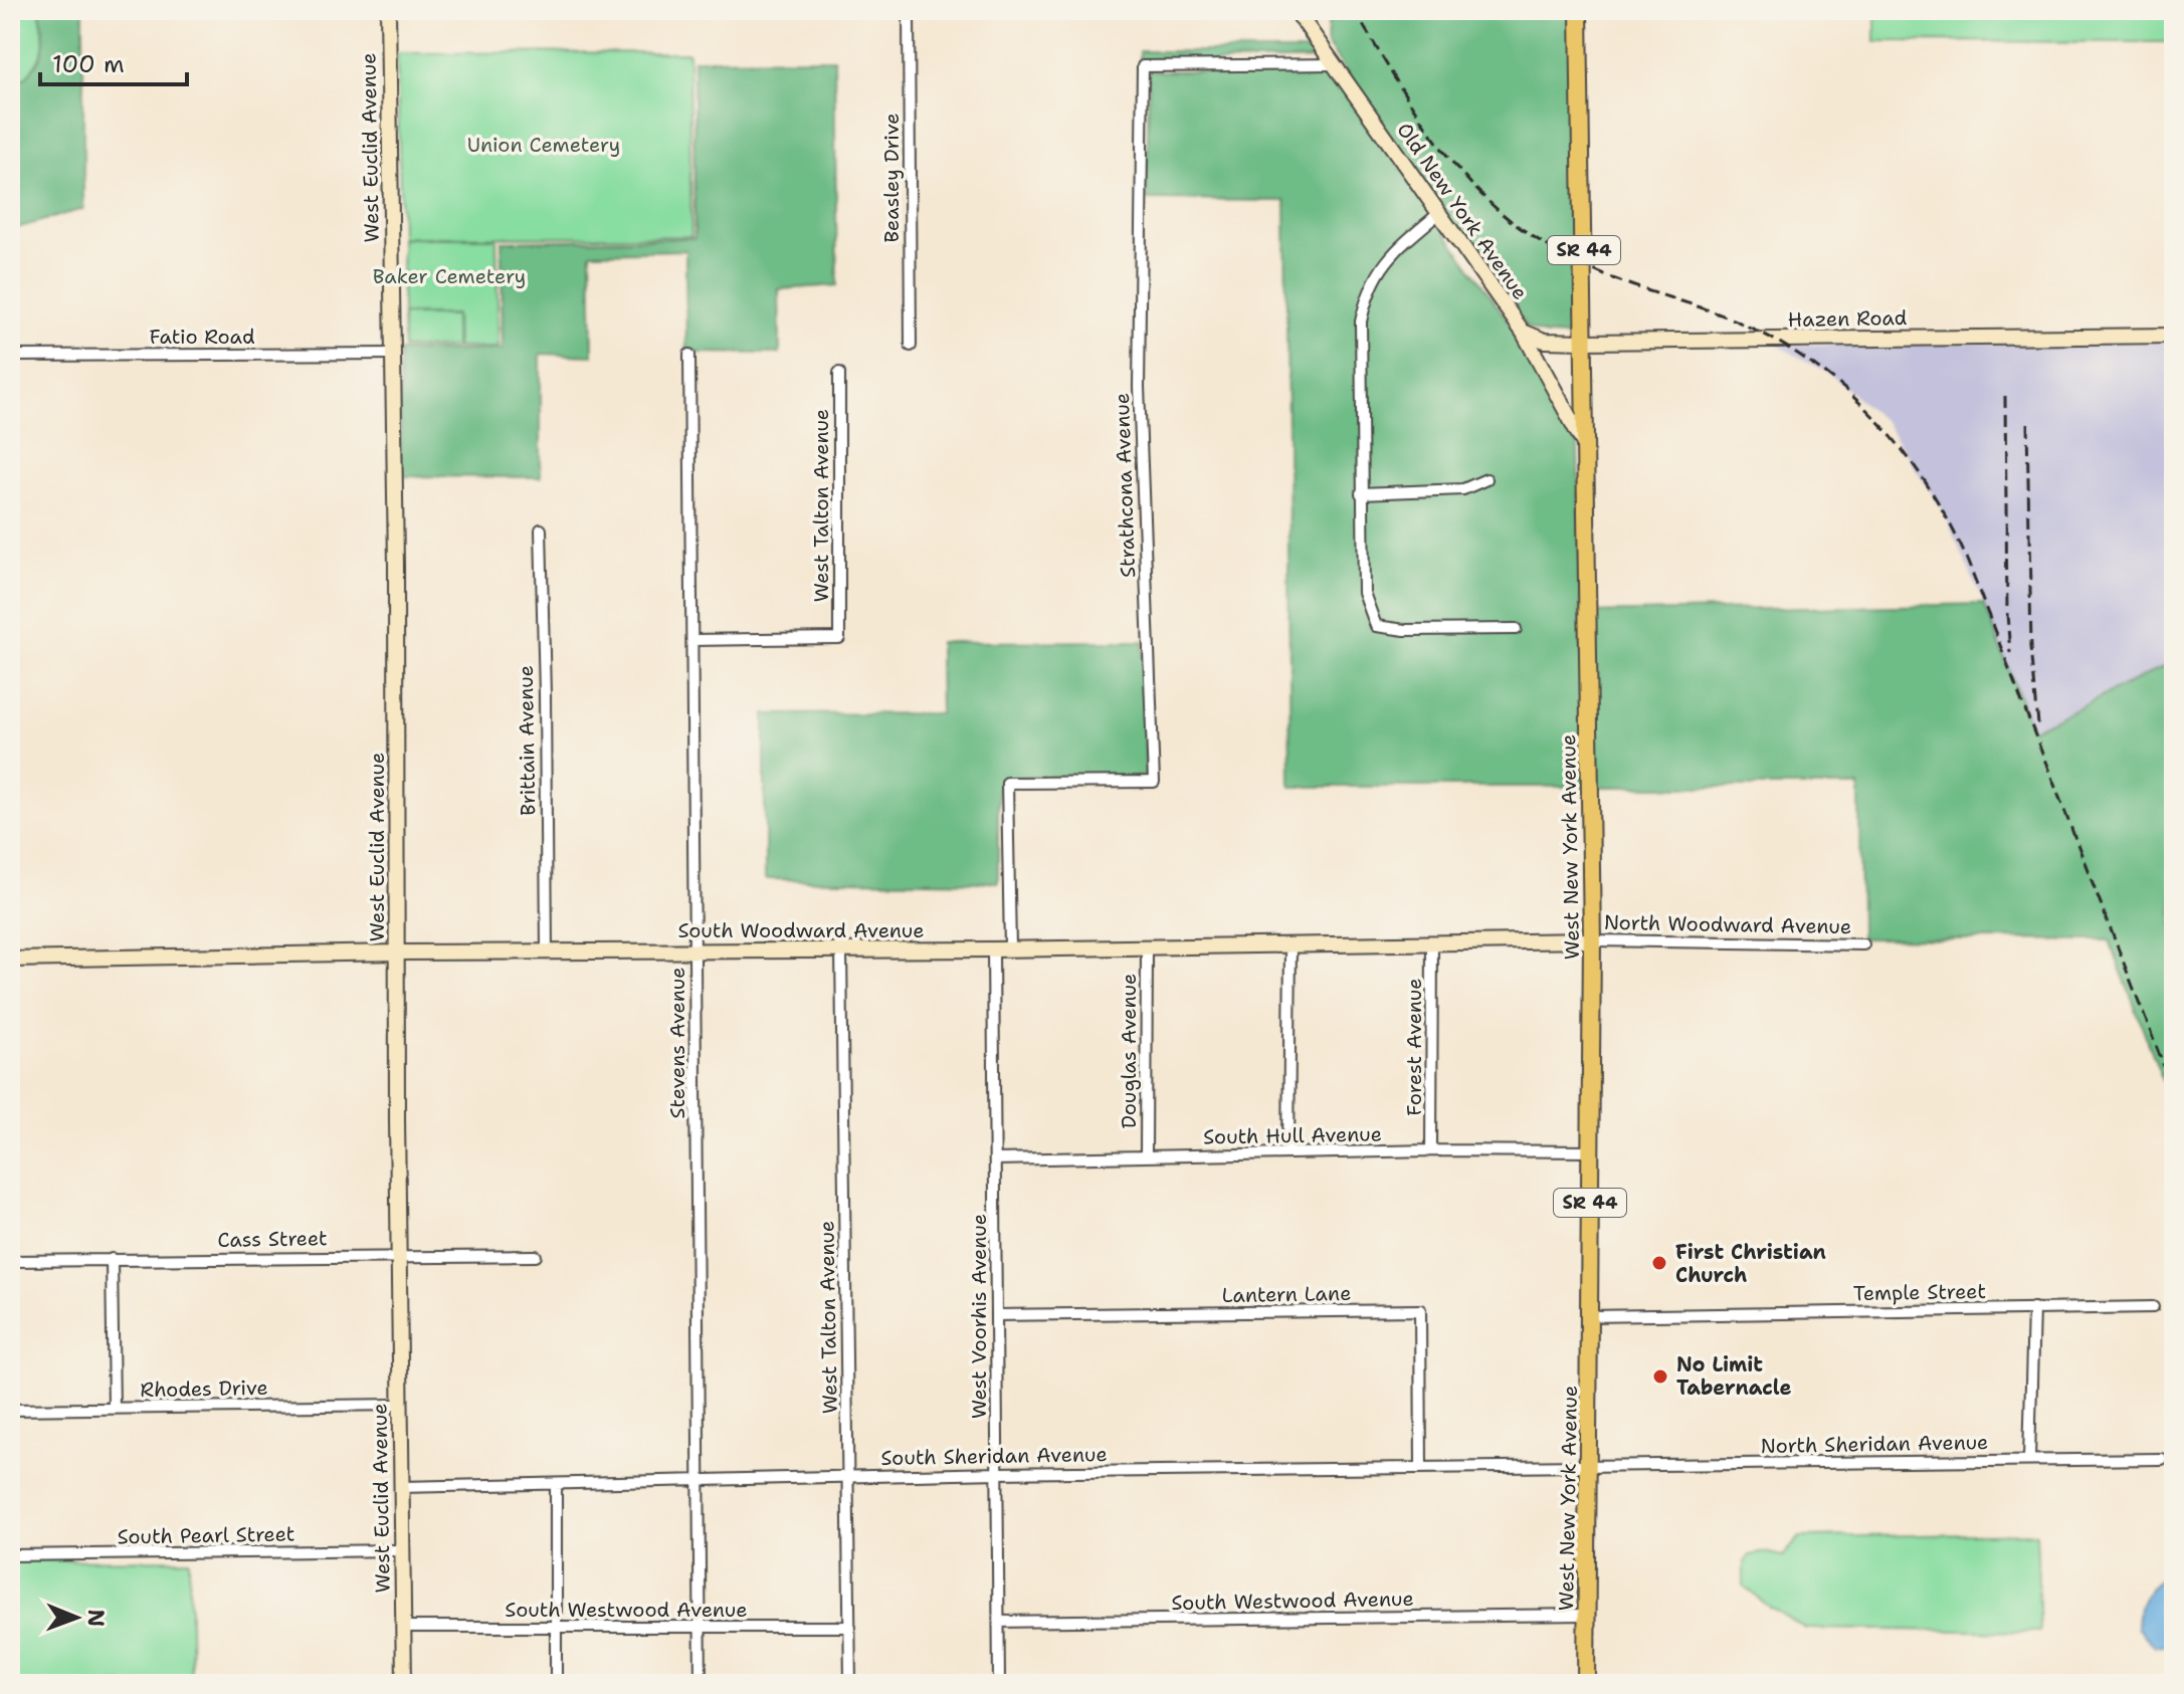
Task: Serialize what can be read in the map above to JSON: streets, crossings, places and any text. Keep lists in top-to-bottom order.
{
  "streets": {
    "main road": ["SR 44", "West New York Avenue"],
    "street": [
      "West Euclid Avenue",
      "Beasley Drive",
      "Old New York Avenue",
      "Hazen Road",
      "Fatio Road",
      "Strathcona Avenue",
      "West Talton Avenue",
      "Brittain Avenue",
      "North Woodward Avenue",
      "South Woodward Avenue",
      "Stevens Avenue",
      "Forest Avenue",
      "Douglas Avenue",
      "South Hull Avenue",
      "Cass Street",
      "Temple Street",
      "Lantern Lane",
      "West Voorhis Avenue",
      "Rhodes Drive",
      "North Sheridan Avenue",
      "South Sheridan Avenue",
      "South Pearl Street",
      "South Westwood Avenue"
    ]
  },
  "crossings": [
    ["West Euclid Avenue", "Fatio Road"],
    ["West Euclid Avenue", "South Woodward Avenue"],
    ["West Euclid Avenue", "Cass Street"],
    ["West Euclid Avenue", "Rhodes Drive"],
    ["West Euclid Avenue", "South Sheridan Avenue"],
    ["West Euclid Avenue", "South Pearl Street"],
    ["West Euclid Avenue", "South Westwood Avenue"],
    ["Old New York Avenue", "Hazen Road"],
    ["Old New York Avenue", "Strathcona Avenue"],
    ["Old New York Avenue", "West New York Avenue"],
    ["Hazen Road", "West New York Avenue"],
    ["Strathcona Avenue", "South Woodward Avenue"],
    ["West Talton Avenue", "South Woodward Avenue"],
    ["West Talton Avenue", "Stevens Avenue"],
    ["West Talton Avenue", "South Sheridan Avenue"],
    ["West Talton Avenue", "South Westwood Avenue"],
    ["Brittain Avenue", "South Woodward Avenue"],
    ["West New York Avenue", "North Woodward Avenue"],
    ["West New York Avenue", "South Woodward Avenue"],
    ["West New York Avenue", "South Hull Avenue"],
    ["West New York Avenue", "Temple Street"],
    ["West New York Avenue", "North Sheridan Avenue"],
    ["West New York Avenue", "South Sheridan Avenue"],
    ["West New York Avenue", "South Westwood Avenue"],
    ["North Woodward Avenue", "South Woodward Avenue"],
    ["South Woodward Avenue", "Stevens Avenue"],
    ["South Woodward Avenue", "Forest Avenue"],
    ["South Woodward Avenue", "Douglas Avenue"],
    ["South Woodward Avenue", "West Voorhis Avenue"],
    ["Stevens Avenue", "South Sheridan Avenue"],
    ["Stevens Avenue", "South Westwood Avenue"],
    ["Forest Avenue", "South Hull Avenue"],
    ["Douglas Avenue", "South Hull Avenue"],
    ["South Hull Avenue", "West Voorhis Avenue"],
    ["Lantern Lane", "West Voorhis Avenue"],
    ["Lantern Lane", "South Sheridan Avenue"],
    ["West Voorhis Avenue", "South Sheridan Avenue"],
    ["West Voorhis Avenue", "South Westwood Avenue"],
    ["North Sheridan Avenue", "South Sheridan Avenue"]
  ],
  "parks": ["Union Cemetery", "Baker Cemetery"],
  "places": ["First Christian Church", "No Limit Tabernacle"],
  "scale_bar": "100 m",
  "north": "right"
}
